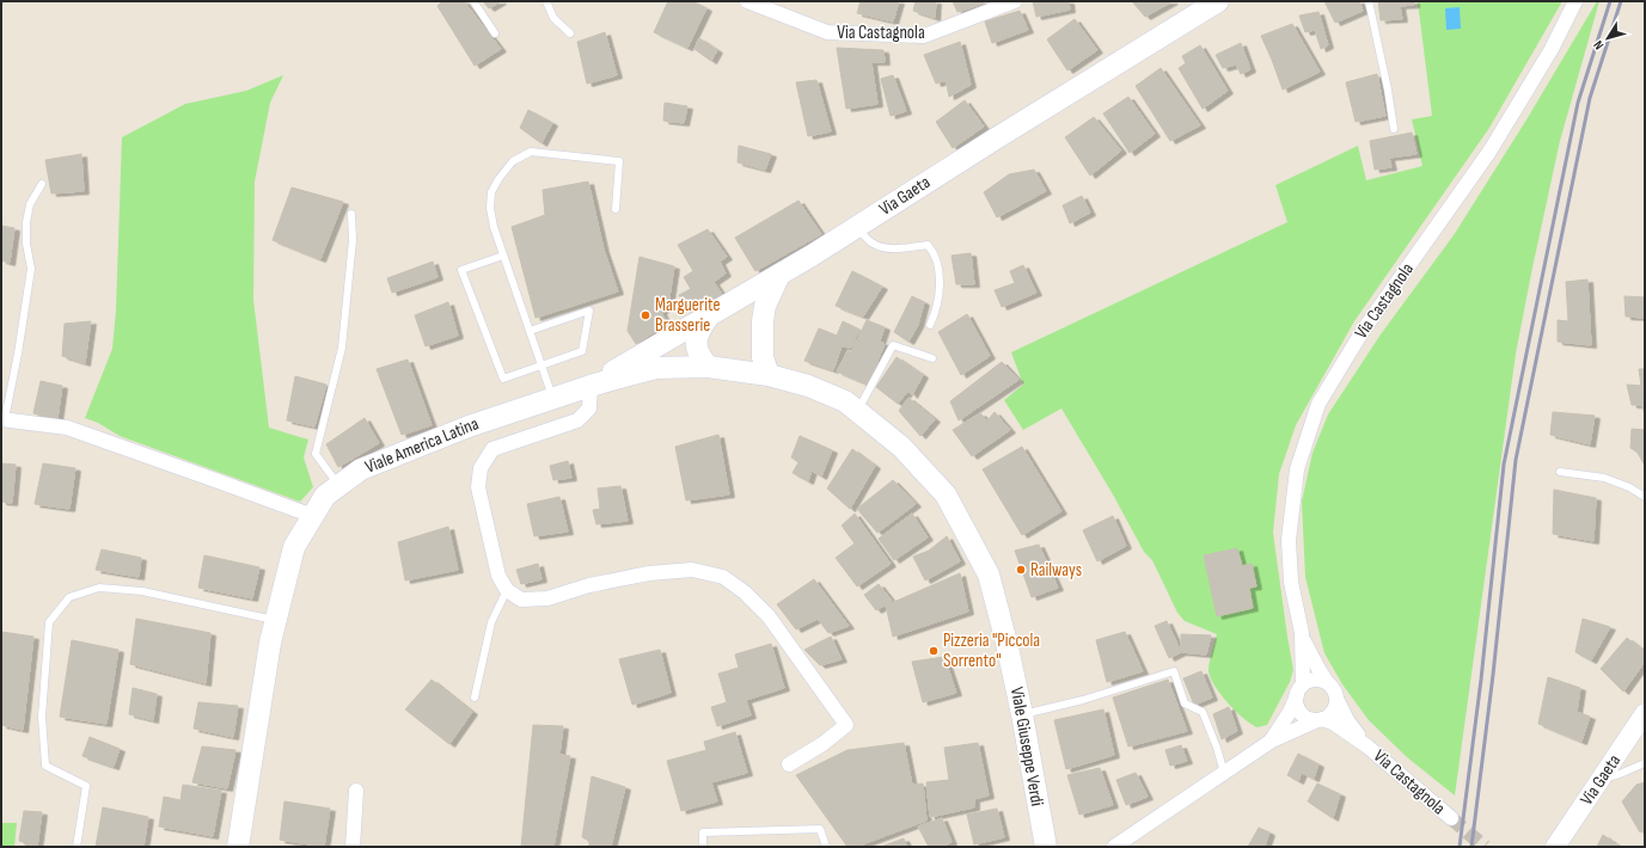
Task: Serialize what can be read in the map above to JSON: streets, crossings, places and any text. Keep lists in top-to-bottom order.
{
  "streets": {
    "main road": ["Via Gaeta", "Viale America Latina", "Viale Giuseppe Verdi"],
    "street": ["Via Castagnola"]
  },
  "crossings": [
    ["Via Gaeta", "Viale America Latina"],
    ["Viale America Latina", "Viale Giuseppe Verdi"]
  ],
  "places": ["Marguerite Brasserie", "Railways", "Pizzeria \"Piccola Sorrento\""],
  "north": "bottom left"
}
